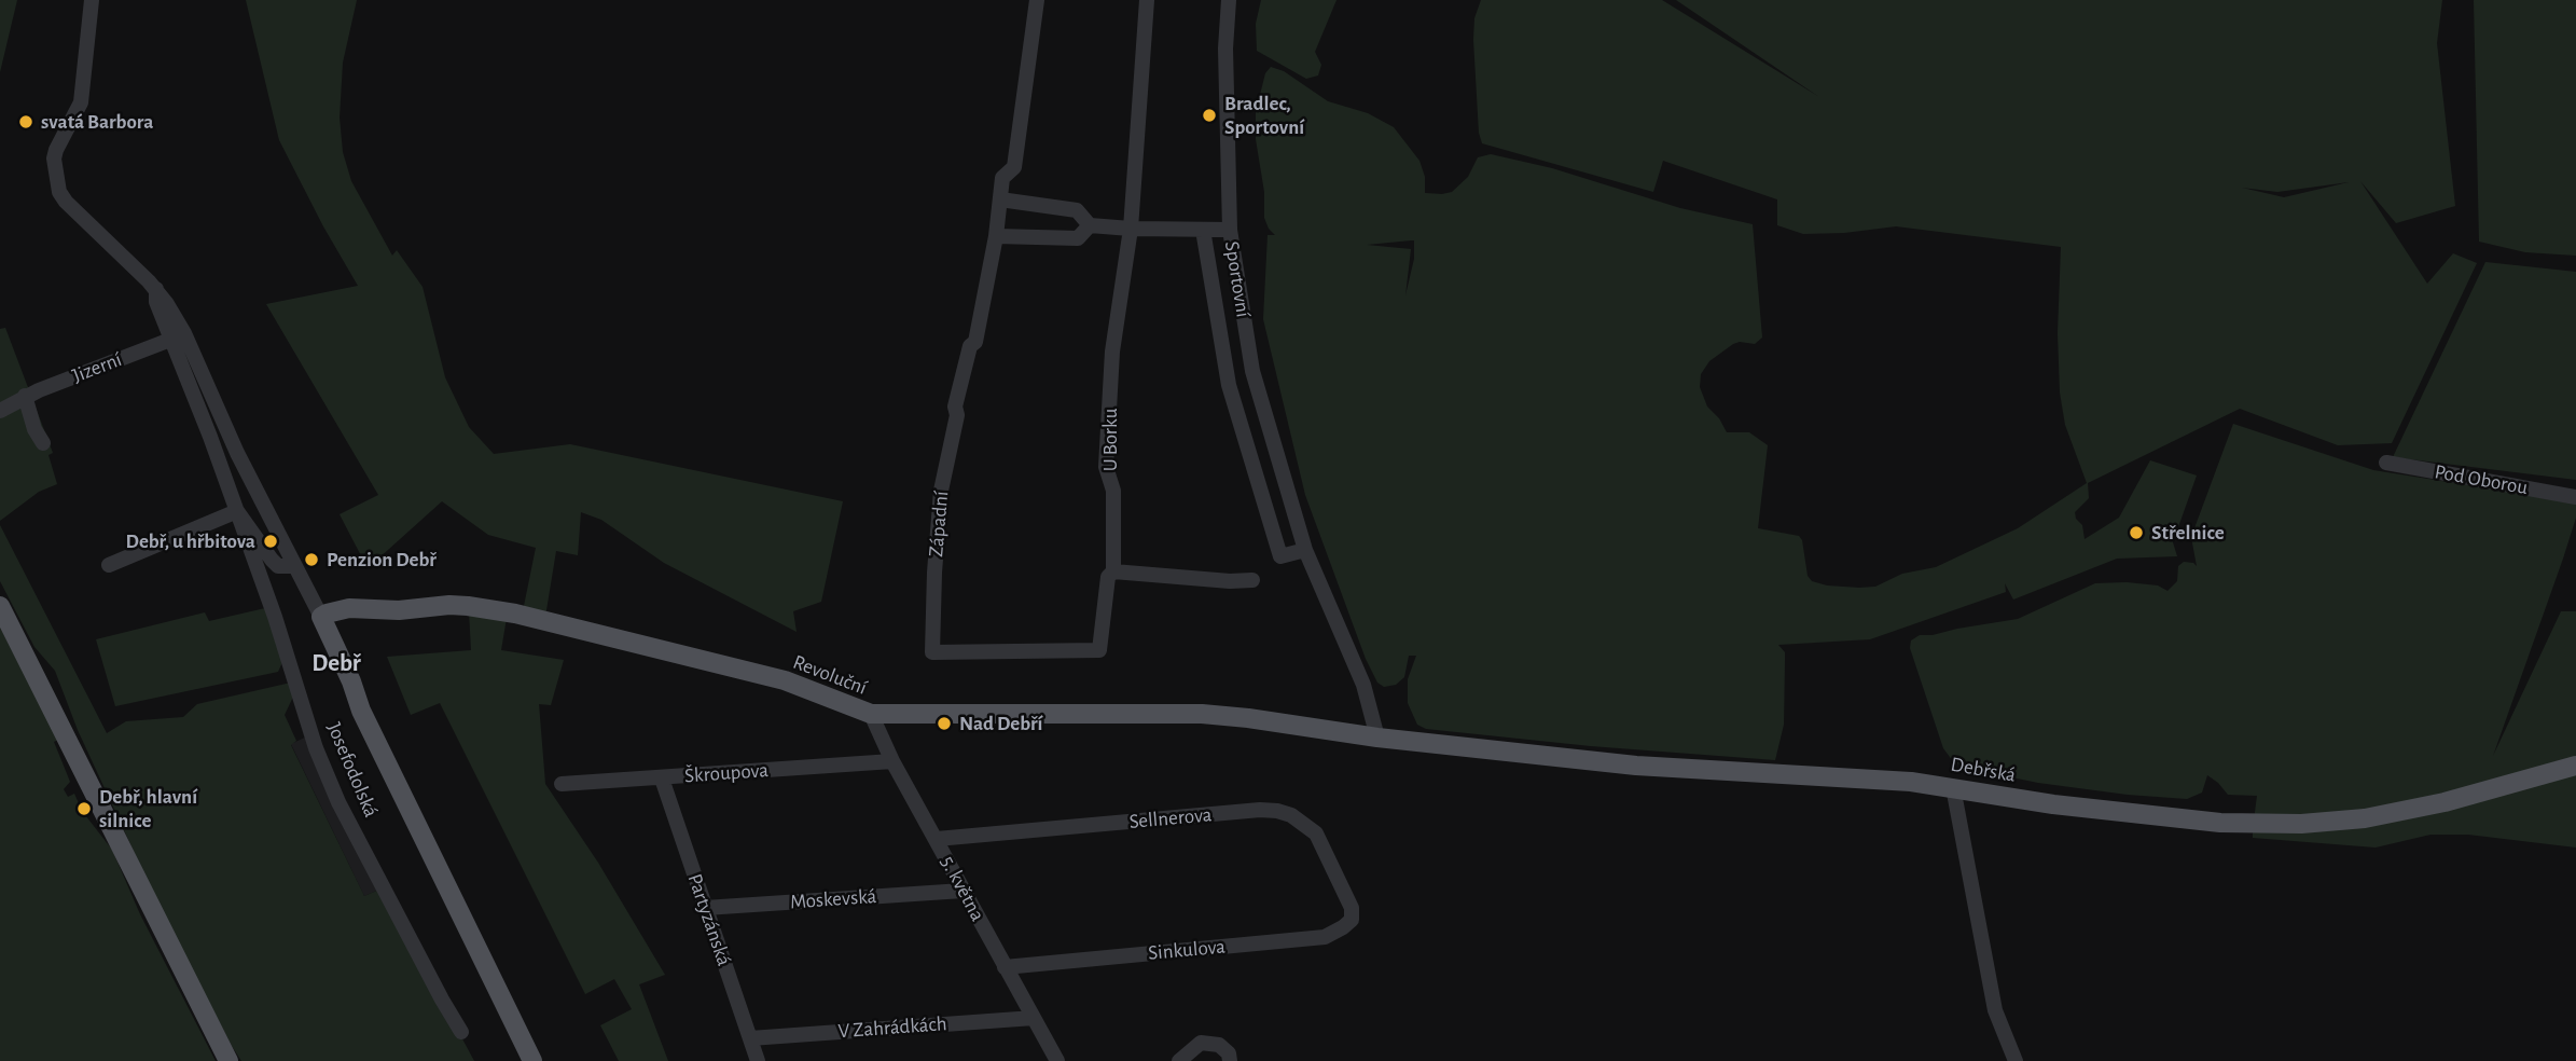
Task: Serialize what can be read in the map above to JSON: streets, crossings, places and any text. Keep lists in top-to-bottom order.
{
  "streets": {
    "main road": ["Revoluční", "Josefodolská", "Debřská"],
    "street": [
      "Sportovní",
      "Jizerní",
      "U Borku",
      "Pod Oborou",
      "Západní",
      "Škroupova",
      "Sellnerova",
      "5. května",
      "Moskevská",
      "Partyzánská",
      "Sinkulova",
      "V Zahrádkách"
    ]
  },
  "crossings": [
    ["Sportovní", "Revoluční"],
    ["Sportovní", "Debřská"],
    ["Jizerní", "Josefodolská"],
    ["U Borku", "Západní"],
    ["Revoluční", "Josefodolská"],
    ["Revoluční", "Debřská"],
    ["Revoluční", "5. května"],
    ["Škroupova", "5. května"],
    ["Škroupova", "Partyzánská"],
    ["Sellnerova", "5. května"],
    ["Sellnerova", "Sinkulova"],
    ["5. května", "Moskevská"],
    ["5. května", "Sinkulova"],
    ["5. května", "V Zahrádkách"],
    ["Moskevská", "Partyzánská"],
    ["Partyzánská", "V Zahrádkách"]
  ],
  "districts": ["Debř"],
  "places": [
    "Bradlec, Sportovní",
    "svatá Barbora",
    "Střelnice",
    "Debř, u hřbitova",
    "Penzion Debř",
    "Nad Debří",
    "Debř, hlavní silnice"
  ]
}
